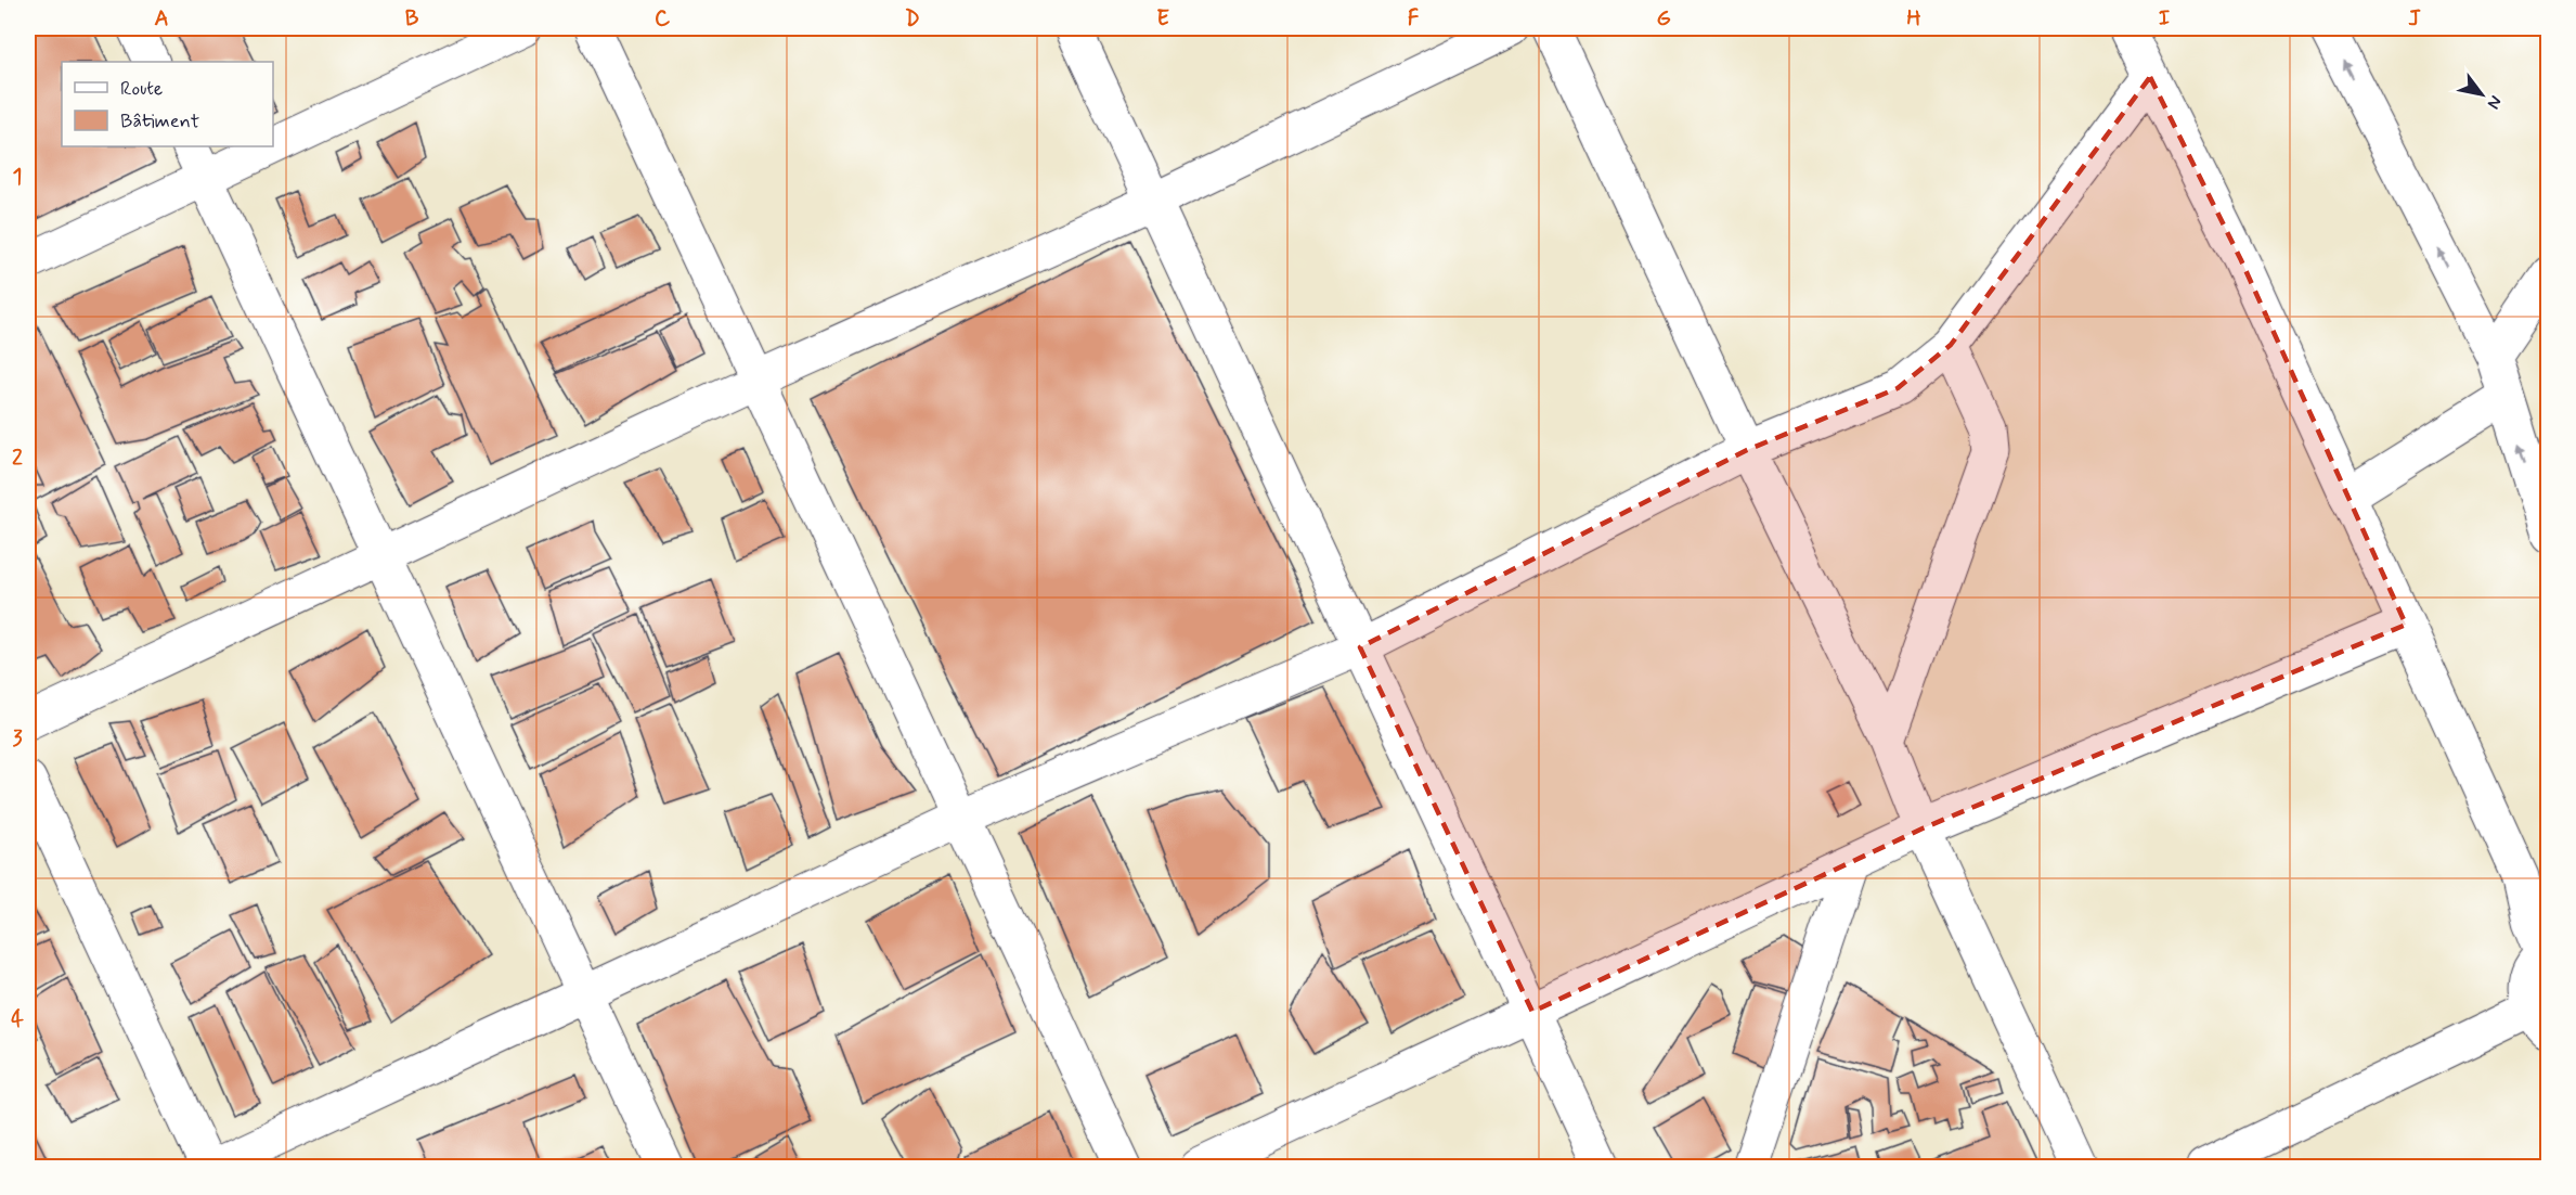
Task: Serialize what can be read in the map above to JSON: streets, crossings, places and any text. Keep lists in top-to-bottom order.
{
  "legend": ["Route", "Bâtiment"],
  "north": "bottom right",
  "grid": {
    "columns": [
      "A",
      "B",
      "C",
      "D",
      "E",
      "F",
      "G",
      "H",
      "I",
      "J"
    ],
    "rows": [
      "1",
      "2",
      "3",
      "4"
    ]
  }
}
